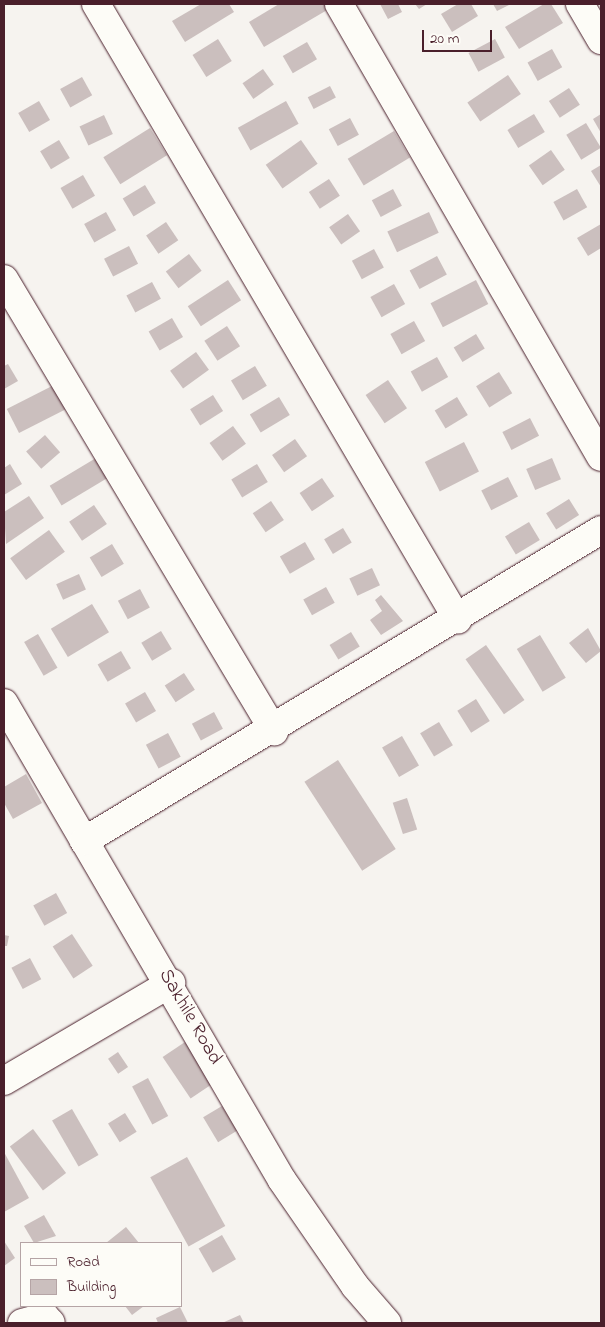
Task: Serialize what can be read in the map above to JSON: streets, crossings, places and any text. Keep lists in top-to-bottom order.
{
  "streets": {
    "street": ["Sakhile Road"]
  },
  "legend": ["Road", "Building"],
  "scale_bar": "20 m"
}
